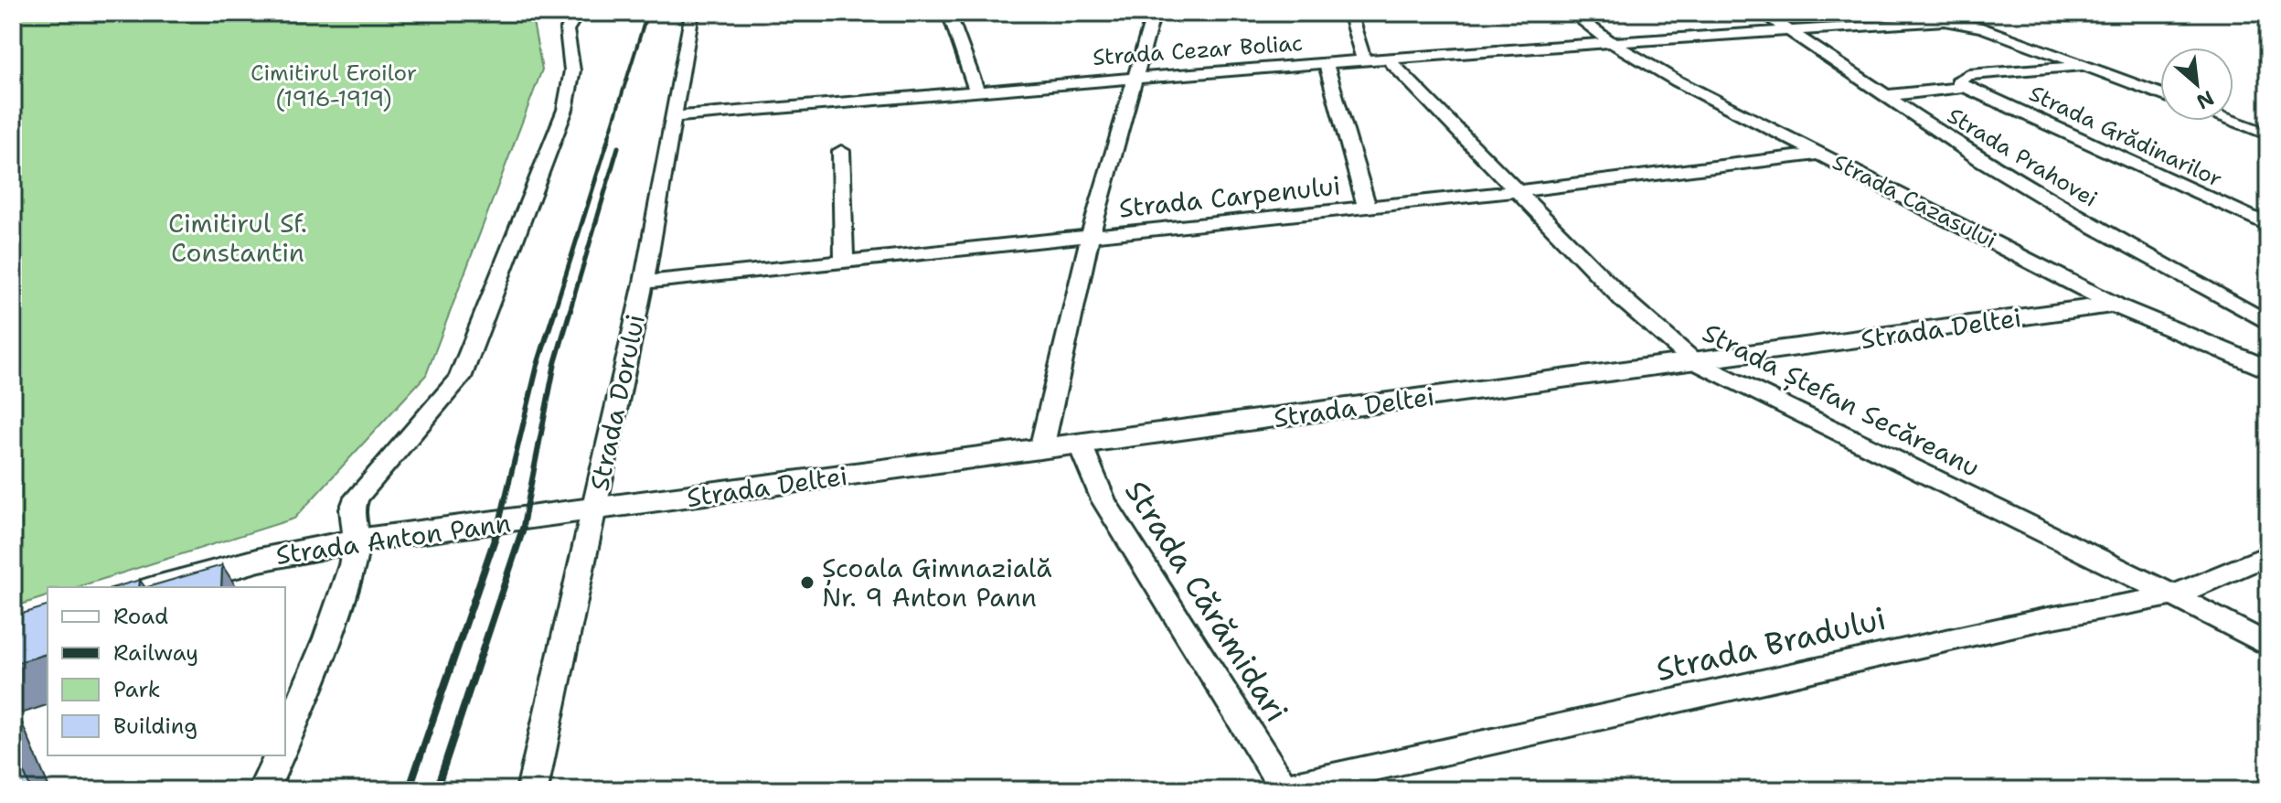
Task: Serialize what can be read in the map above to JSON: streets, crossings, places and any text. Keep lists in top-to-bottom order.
{
  "streets": {
    "street": [
      "Strada Cezar Boliac",
      "Strada Grădinarilor",
      "Strada Prahovei",
      "Strada Carpenului",
      "Strada Cazasului",
      "Strada Deltei",
      "Strada Ștefan Secăreanu",
      "Strada Dorului",
      "Strada Anton Pann",
      "Strada Cărămidari",
      "Strada Bradului"
    ]
  },
  "crossings": [
    ["Strada Cezar Boliac", "Strada Prahovei"],
    ["Strada Cezar Boliac", "Strada Cazasului"],
    ["Strada Cezar Boliac", "Strada Ștefan Secăreanu"],
    ["Strada Cezar Boliac", "Strada Dorului"],
    ["Strada Carpenului", "Strada Cazasului"],
    ["Strada Carpenului", "Strada Ștefan Secăreanu"],
    ["Strada Carpenului", "Strada Dorului"],
    ["Strada Cazasului", "Strada Deltei"],
    ["Strada Deltei", "Strada Ștefan Secăreanu"],
    ["Strada Deltei", "Strada Dorului"],
    ["Strada Deltei", "Strada Anton Pann"],
    ["Strada Deltei", "Strada Cărămidari"],
    ["Strada Ștefan Secăreanu", "Strada Bradului"],
    ["Strada Dorului", "Strada Anton Pann"],
    ["Strada Cărămidari", "Strada Bradului"]
  ],
  "parks": ["Cimitirul Eroilor (1916-1919)", "Cimitirul Sf. Constantin"],
  "places": ["Școala Gimnazială Nr. 9 Anton Pann"],
  "legend": [
    "Road",
    "Railway",
    "Park",
    "Building"
  ],
  "north": "bottom right"
}
